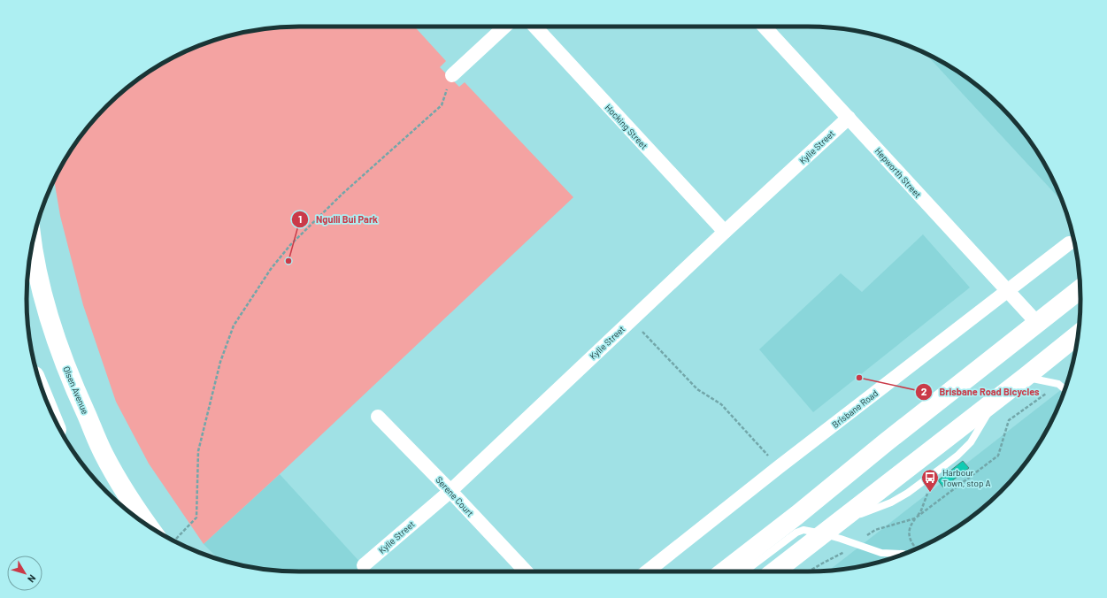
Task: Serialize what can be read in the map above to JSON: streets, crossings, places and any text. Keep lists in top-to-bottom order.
{
  "streets": {
    "main road": ["Olsen Avenue"],
    "street": [
      "Hocking Street",
      "Kylie Street",
      "Hepworth Street",
      "Brisbane Road",
      "Serene Court"
    ]
  },
  "crossings": [
    ["Hocking Street", "Kylie Street"],
    ["Kylie Street", "Hepworth Street"],
    ["Kylie Street", "Serene Court"],
    ["Hepworth Street", "Brisbane Road"]
  ],
  "places": {
    "other": ["Ngulli Bui Park", "Brisbane Road Bicycles"],
    "bus stop": ["Harbour Town, stop A"]
  },
  "north": "bottom right"
}
